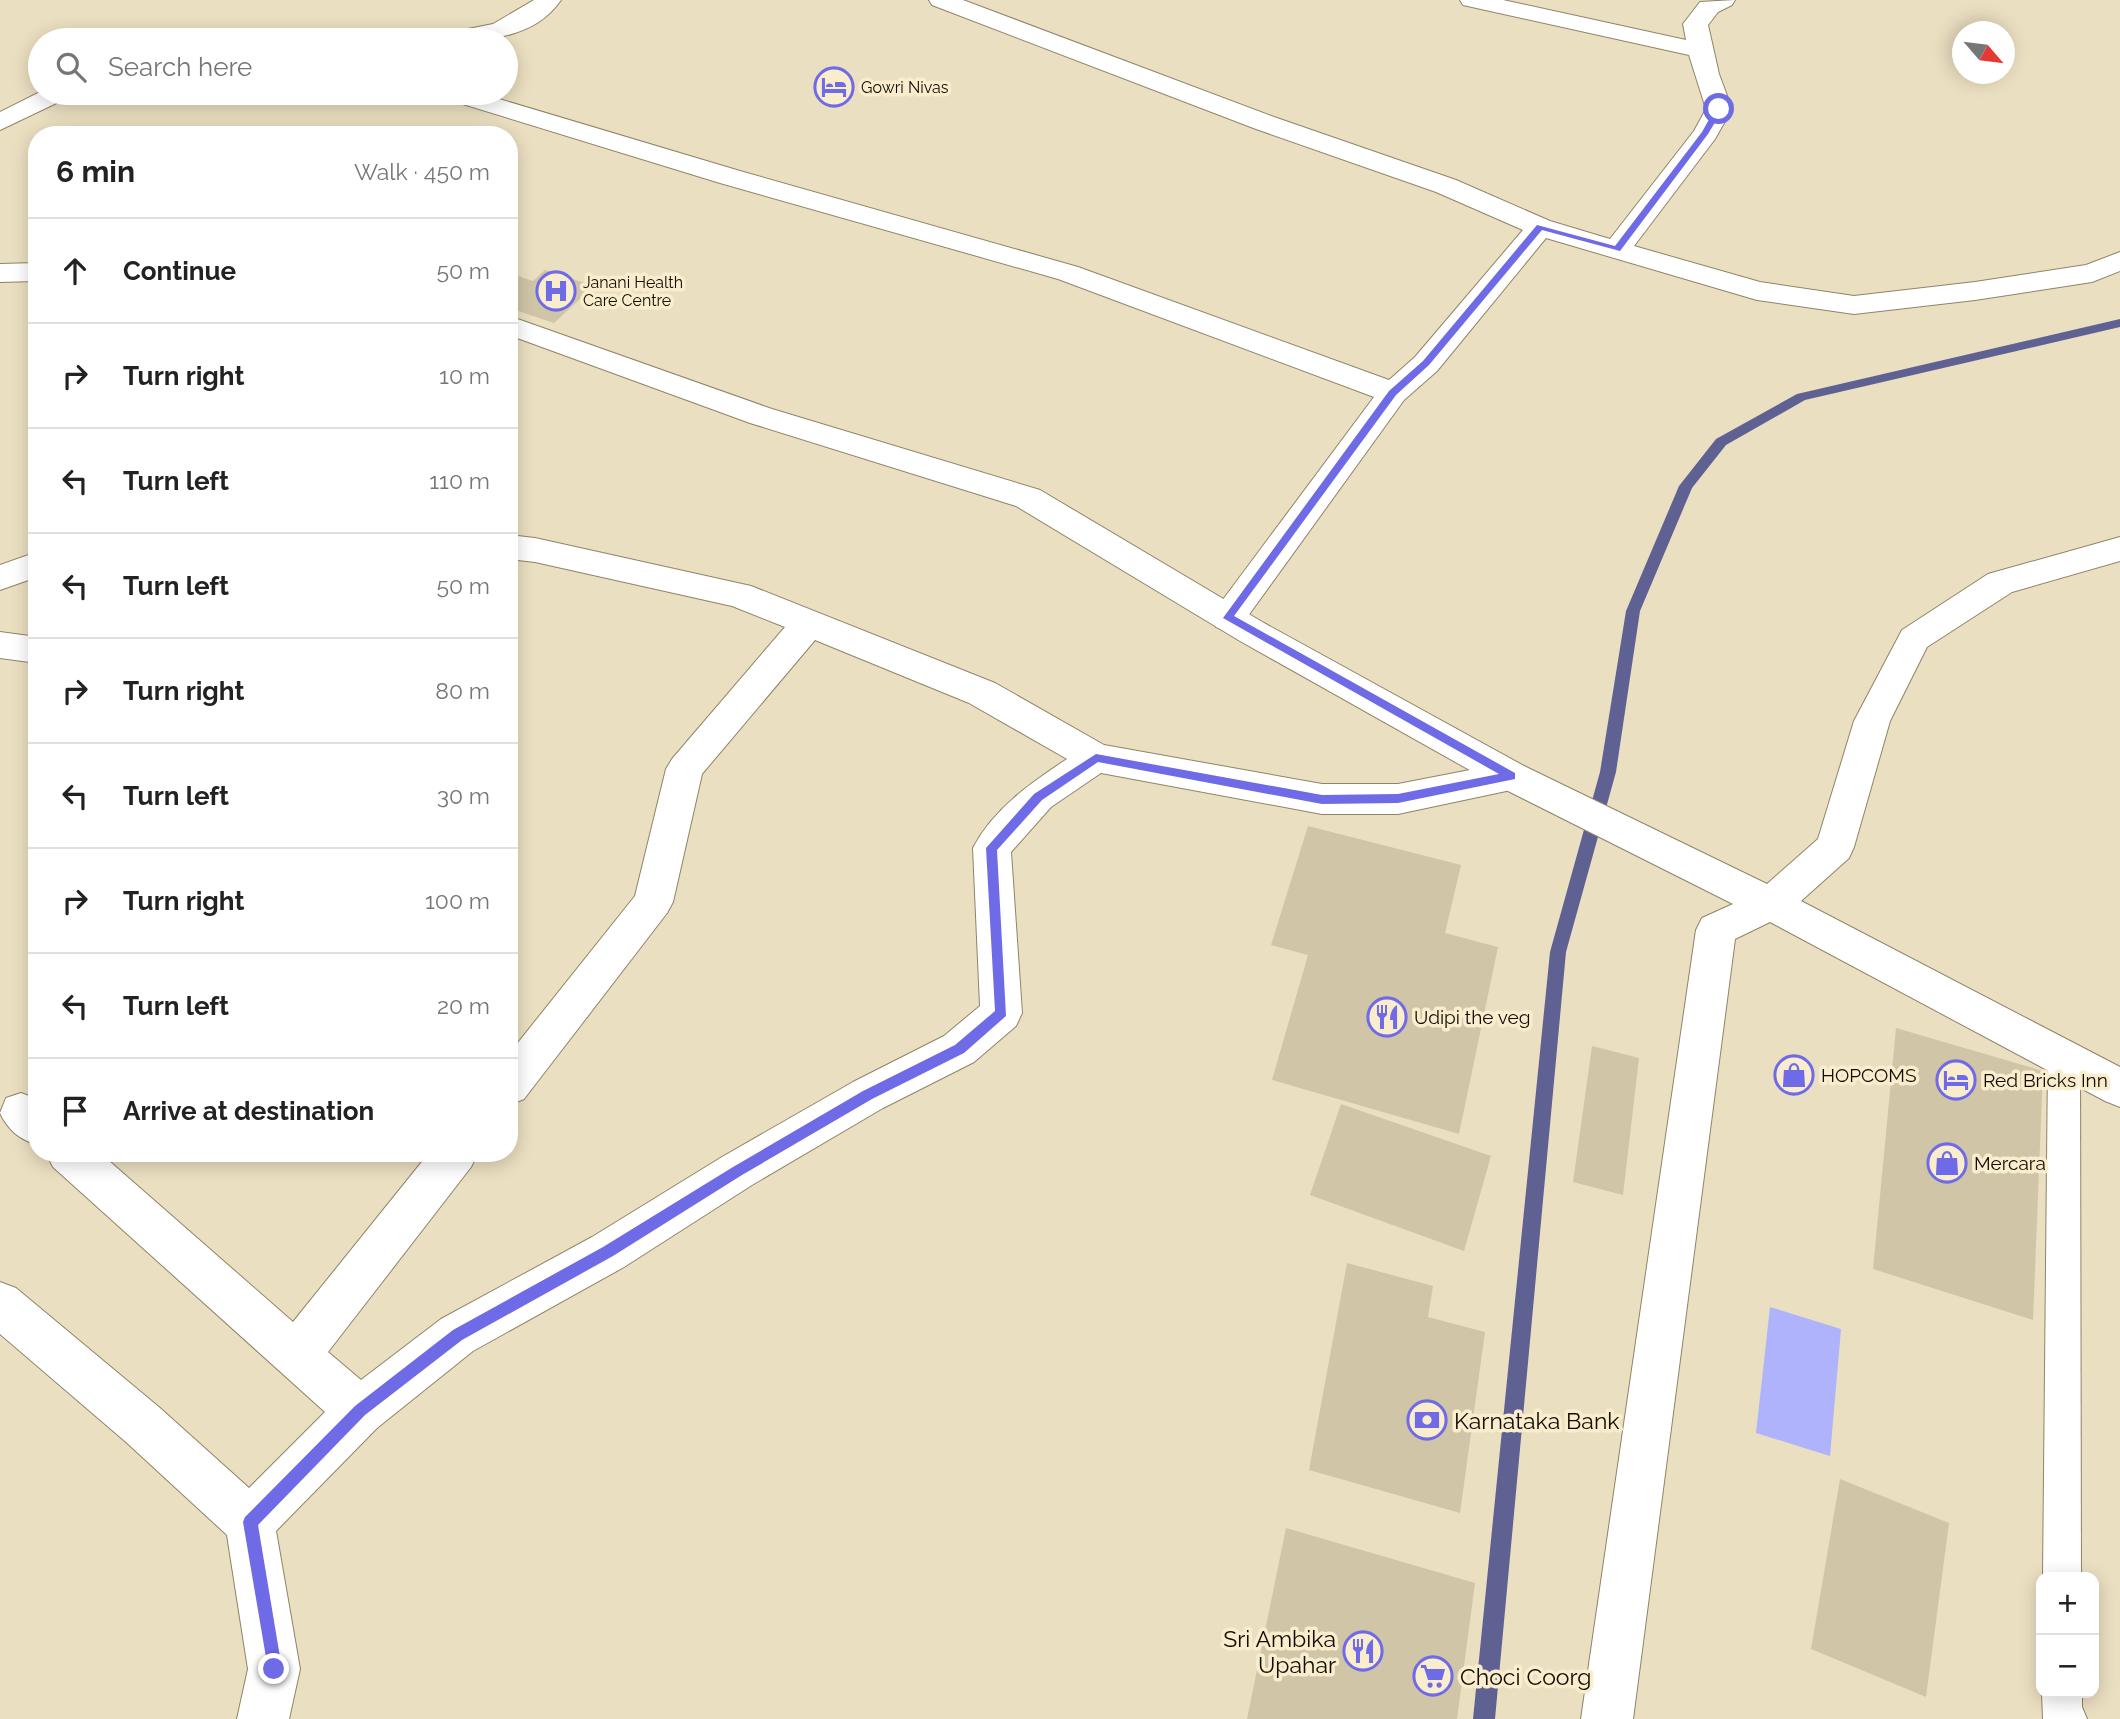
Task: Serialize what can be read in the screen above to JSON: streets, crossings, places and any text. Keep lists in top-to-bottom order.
{
  "places": {
    "hotel": ["Gowri Nivas", "Red Bricks Inn"],
    "hospital": ["Janani Health Care Centre"],
    "restaurant": ["Udipi the veg", "Sri Ambika Upahar"],
    "shop": ["HOPCOMS", "Mercara"],
    "bank": ["Karnataka Bank"],
    "supermarket": ["Choci Coorg"]
  },
  "north": "bottom right",
  "page": {
    "search": "Search here",
    "heading": ["6 min", "Walk · 450 m"],
    "list": [
      ["Continue", "50 m"],
      ["Turn right", "10 m"],
      ["Turn left", "110 m"],
      ["Turn left", "50 m"],
      ["Turn right", "80 m"],
      ["Turn left", "30 m"],
      ["Turn right", "100 m"],
      ["Turn left", "20 m"],
      "Arrive at destination"
    ],
    "map_buttons": ["+", "−"]
  }
}
